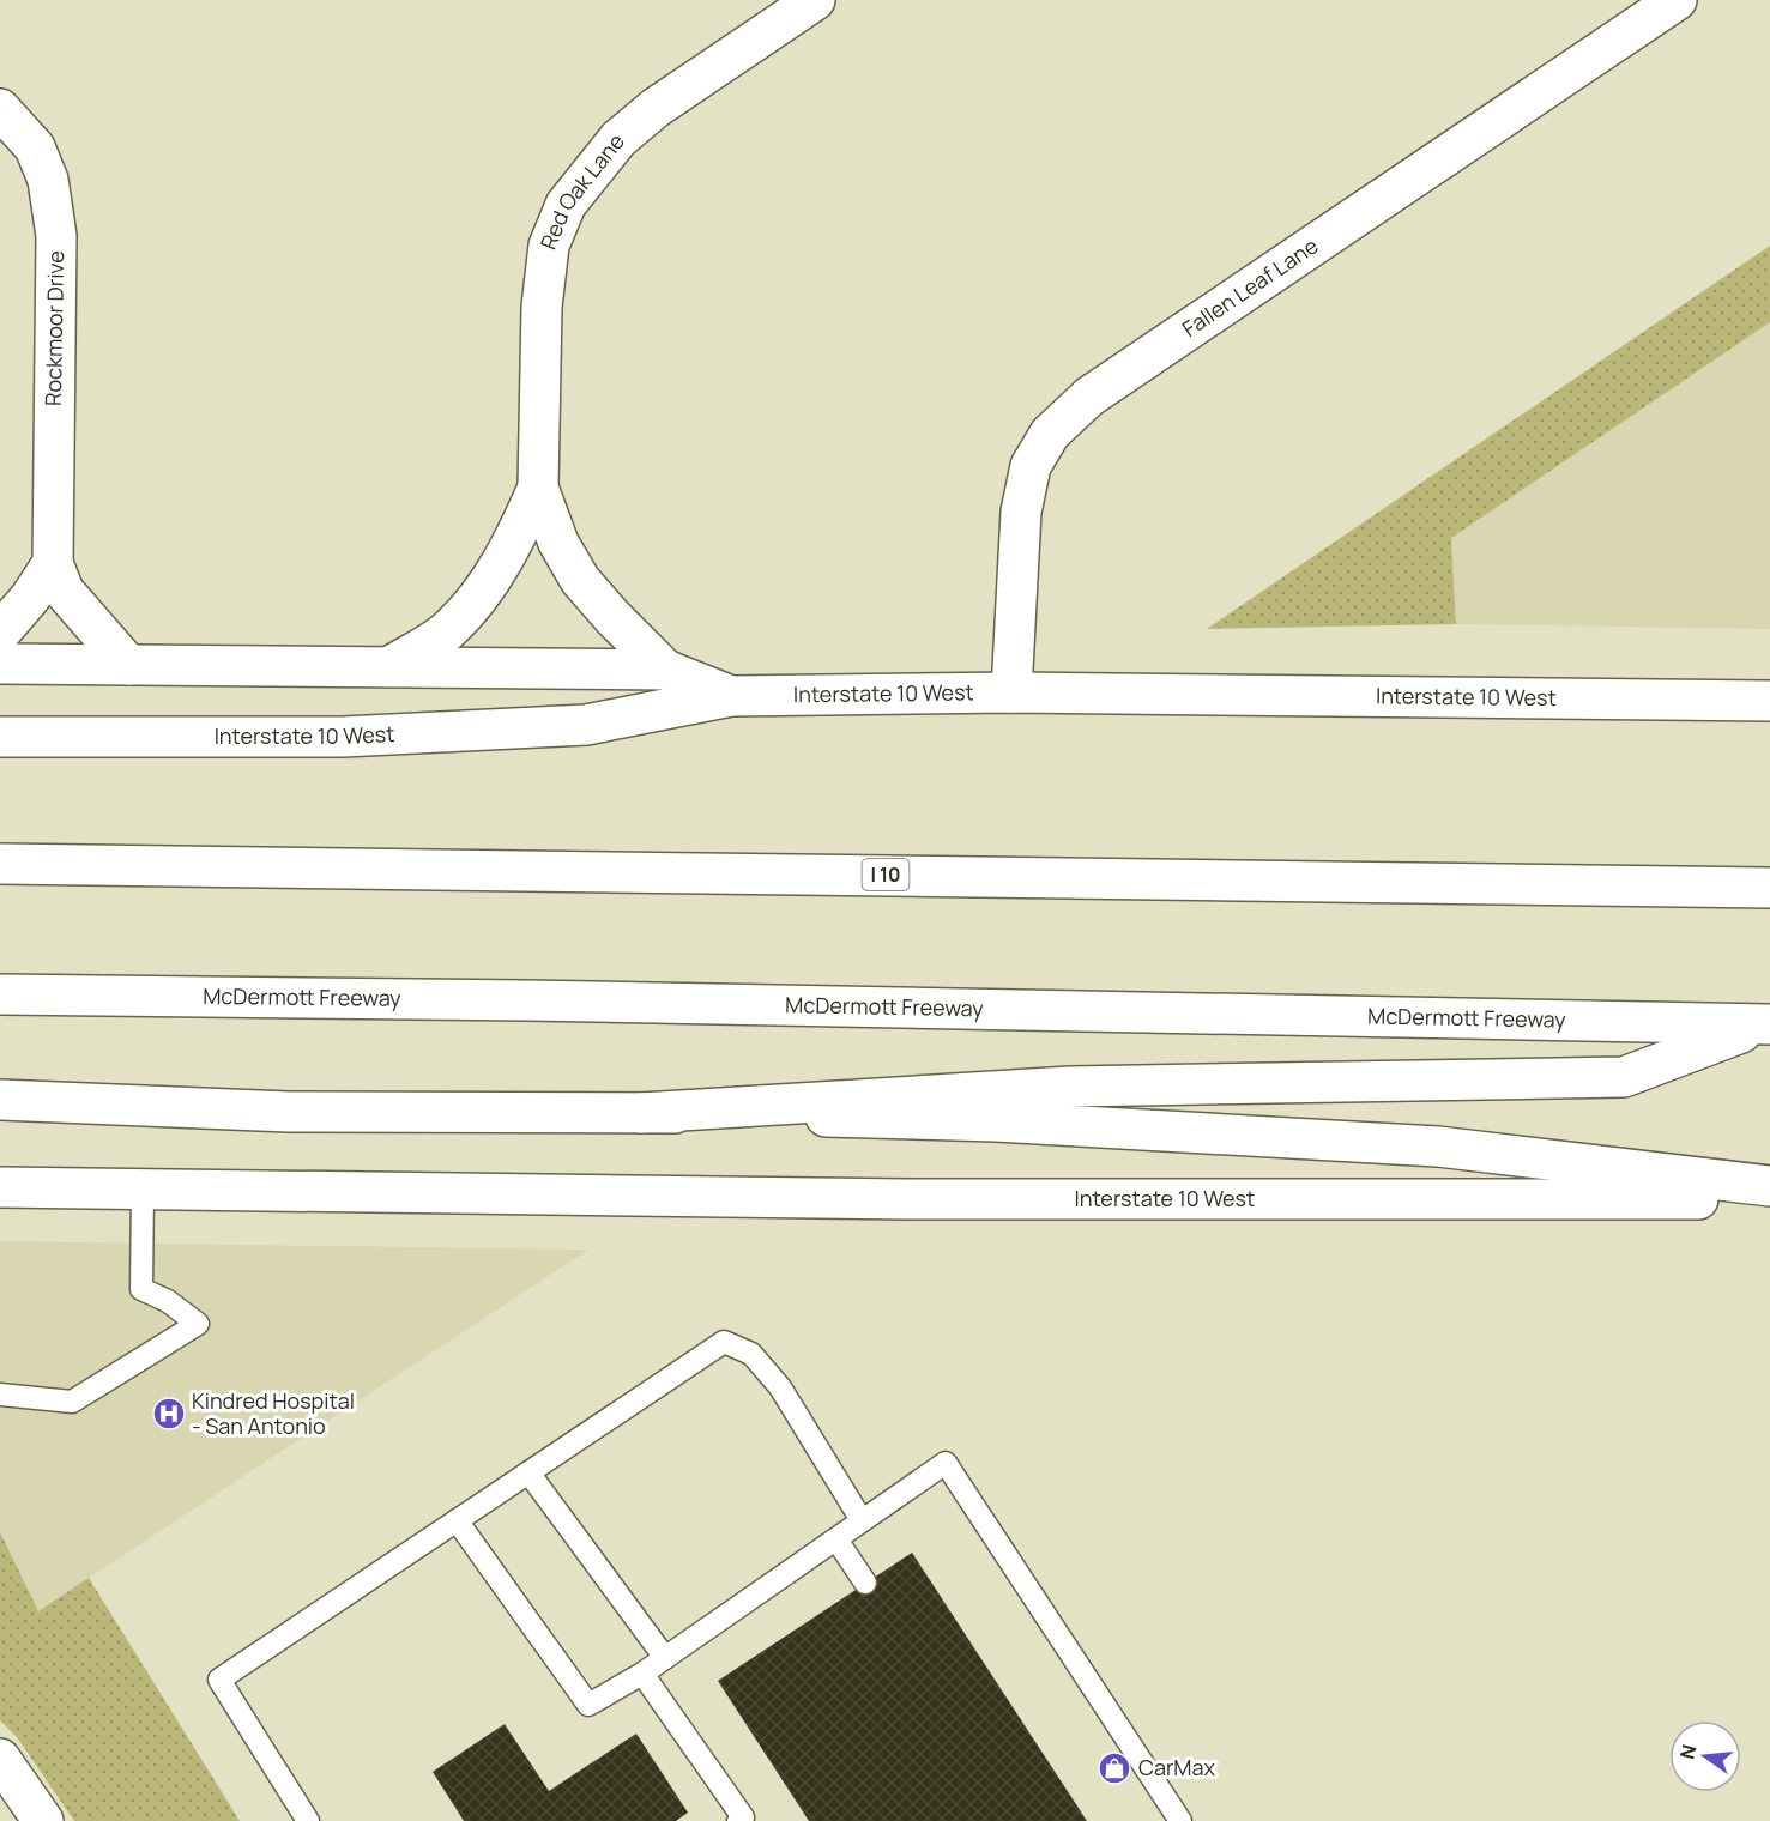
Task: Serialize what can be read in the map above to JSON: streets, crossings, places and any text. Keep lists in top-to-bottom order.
{
  "streets": {
    "main road": [
      "Red Oak Lane",
      "Fallen Leaf Lane",
      "Rockmoor Drive",
      "Interstate 10 West",
      "I 10",
      "McDermott Freeway"
    ]
  },
  "crossings": [
    ["Fallen Leaf Lane", "Interstate 10 West"]
  ],
  "places": {
    "hospital": ["Kindred Hospital - San Antonio"],
    "shop": ["CarMax"]
  },
  "north": "left"
}
